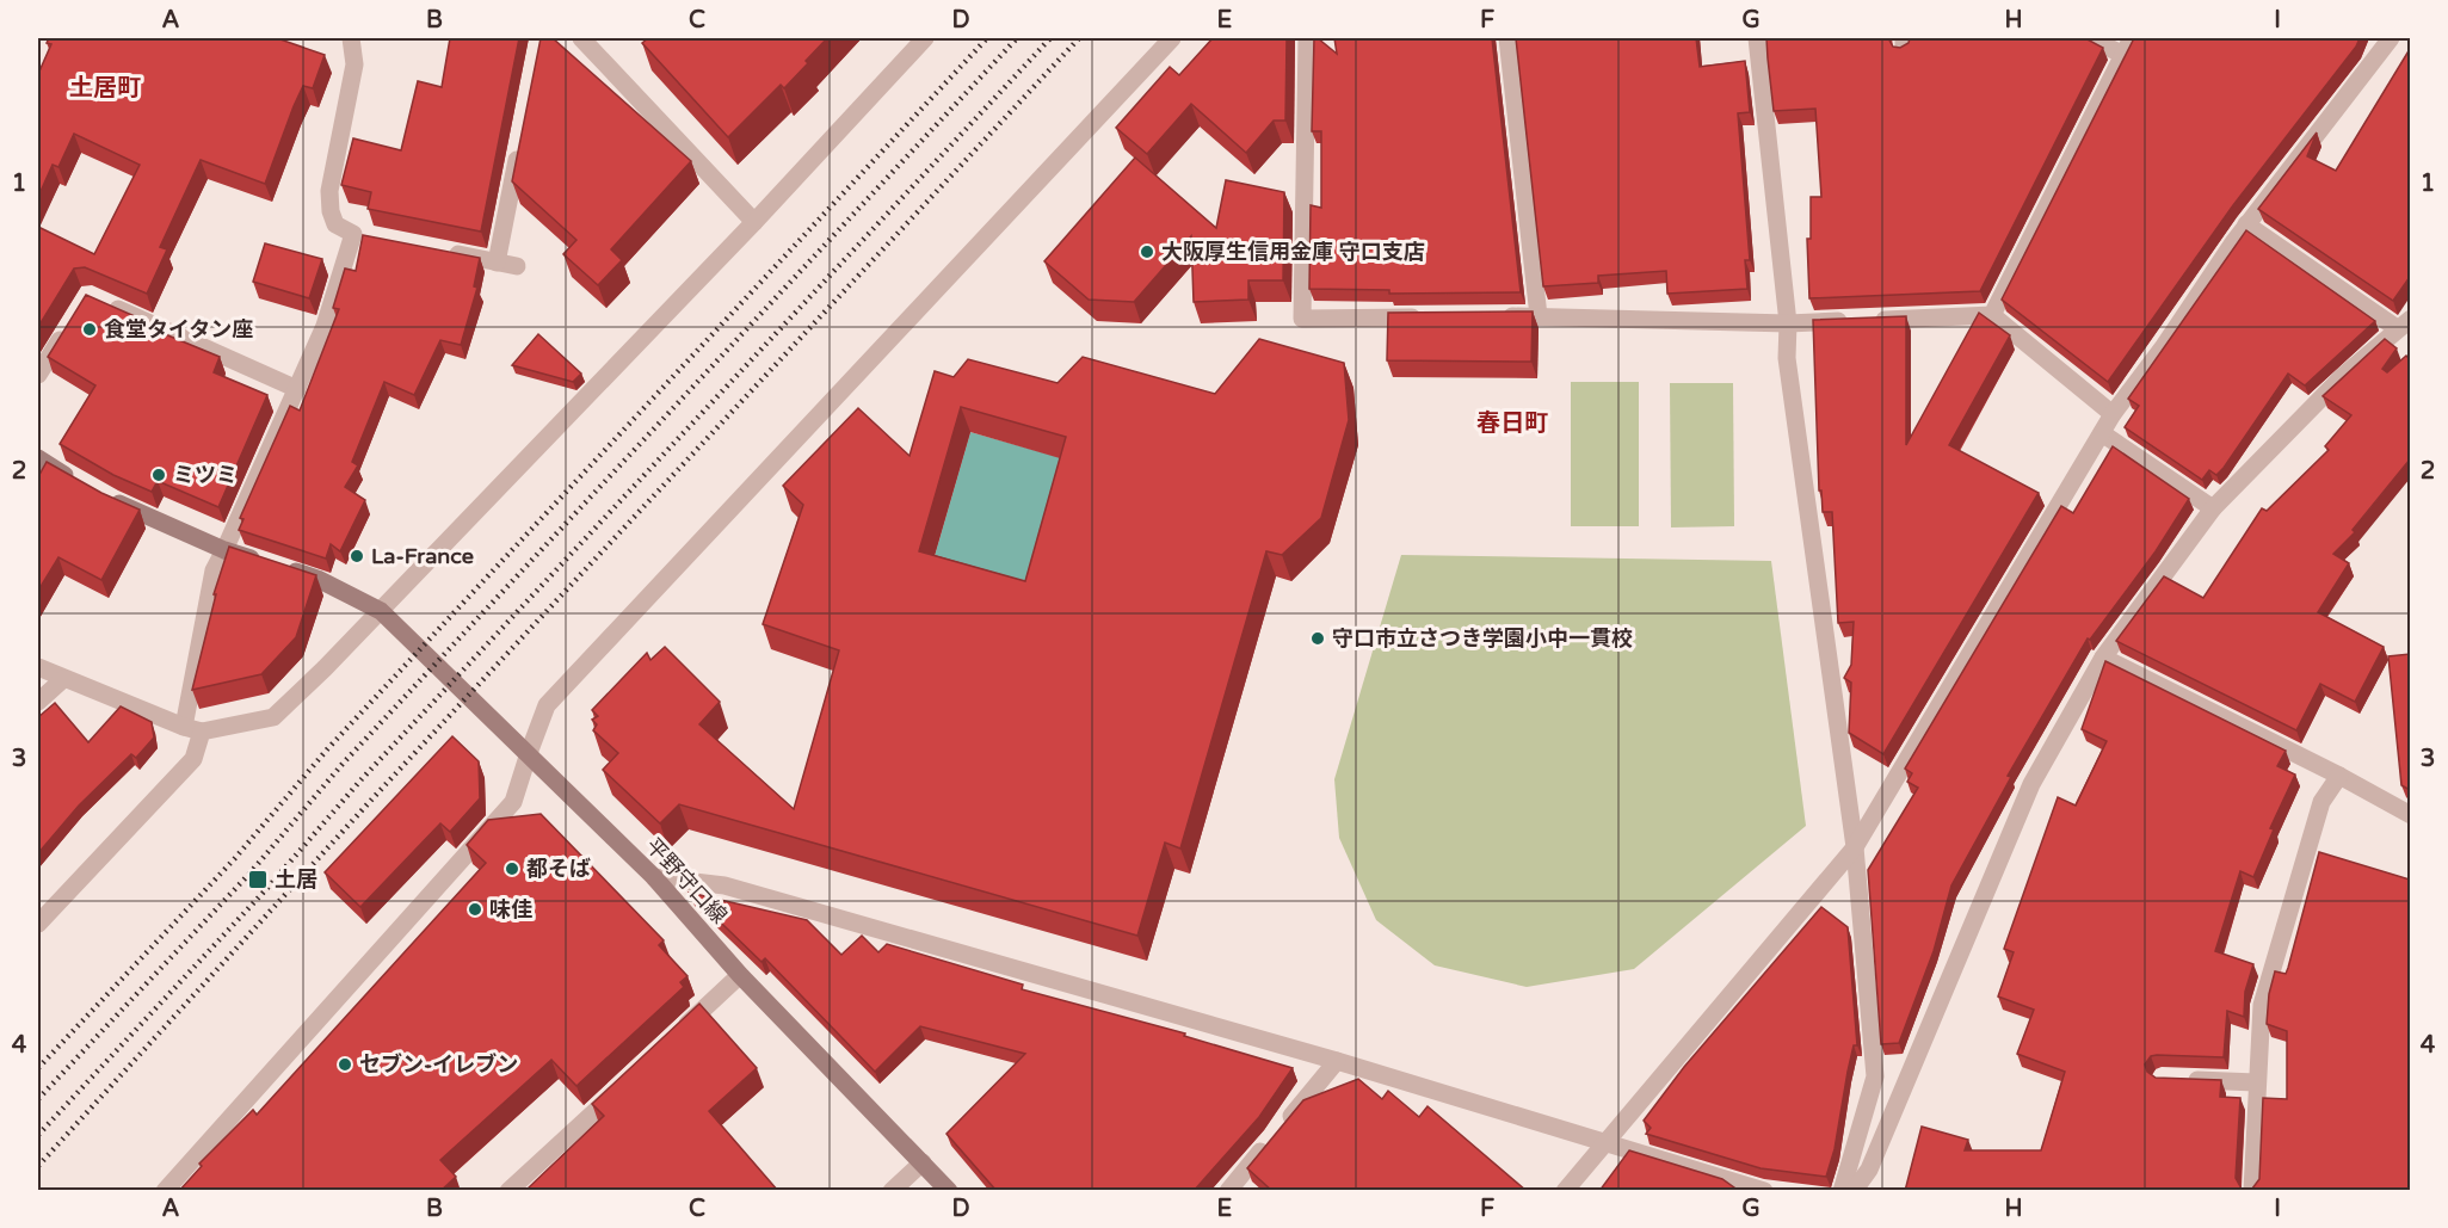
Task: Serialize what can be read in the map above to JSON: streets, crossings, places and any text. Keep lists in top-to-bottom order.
{
  "streets": {
    "main road": ["平野守口線"]
  },
  "districts": ["土居町", "春日町"],
  "places": {
    "other": [
      "大阪厚生信用金庫 守口支店",
      "食堂タイタン座",
      "ミツミ",
      "La-France",
      "守口市立さつき学園小中一貫校",
      "都そば",
      "味佳",
      "セブン-イレブン"
    ],
    "transit": ["土居"]
  },
  "grid": {
    "columns": [
      "A",
      "B",
      "C",
      "D",
      "E",
      "F",
      "G",
      "H",
      "I"
    ],
    "rows": [
      "1",
      "2",
      "3",
      "4"
    ]
  }
}
